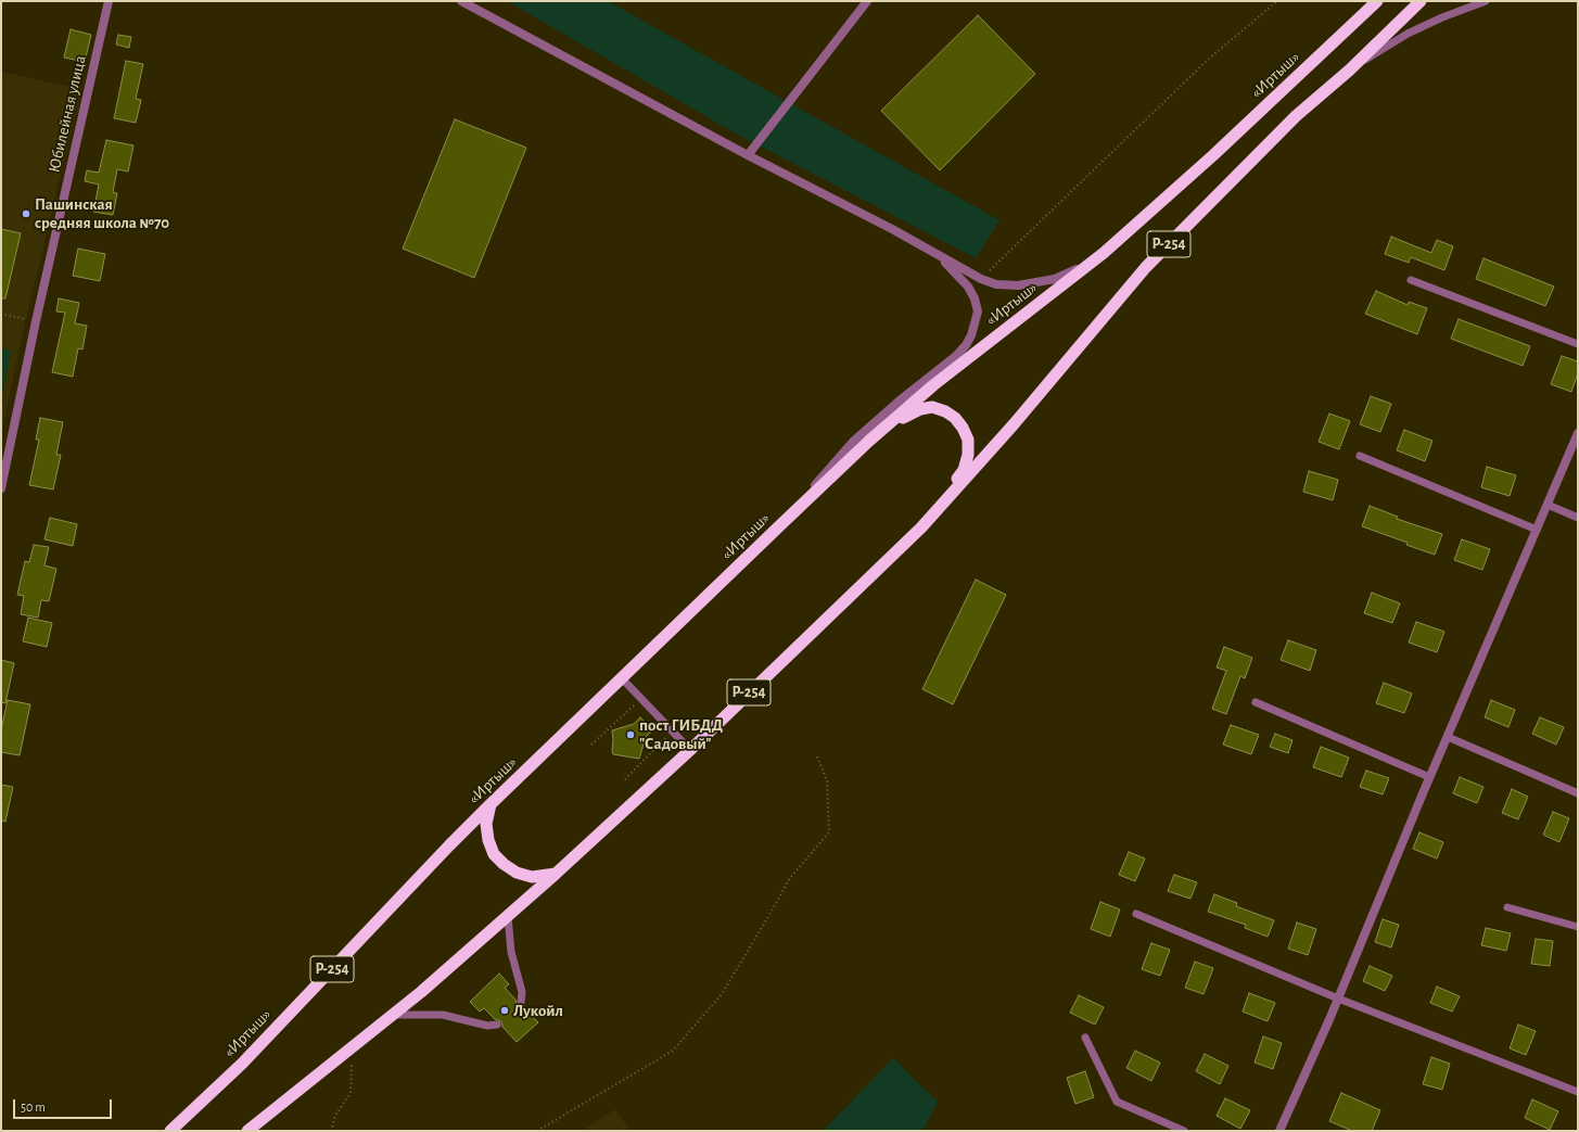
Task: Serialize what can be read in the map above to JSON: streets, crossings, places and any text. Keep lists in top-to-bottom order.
{
  "streets": {
    "highway": ["«Иртыш»", "Р-254"],
    "street": ["Юбилейная улица"]
  },
  "places": ["Пашинская средняя школа №70", "пост ГИБДД \"Садовый\"", "Лукойл"],
  "scale_bar": "50 m"
}
